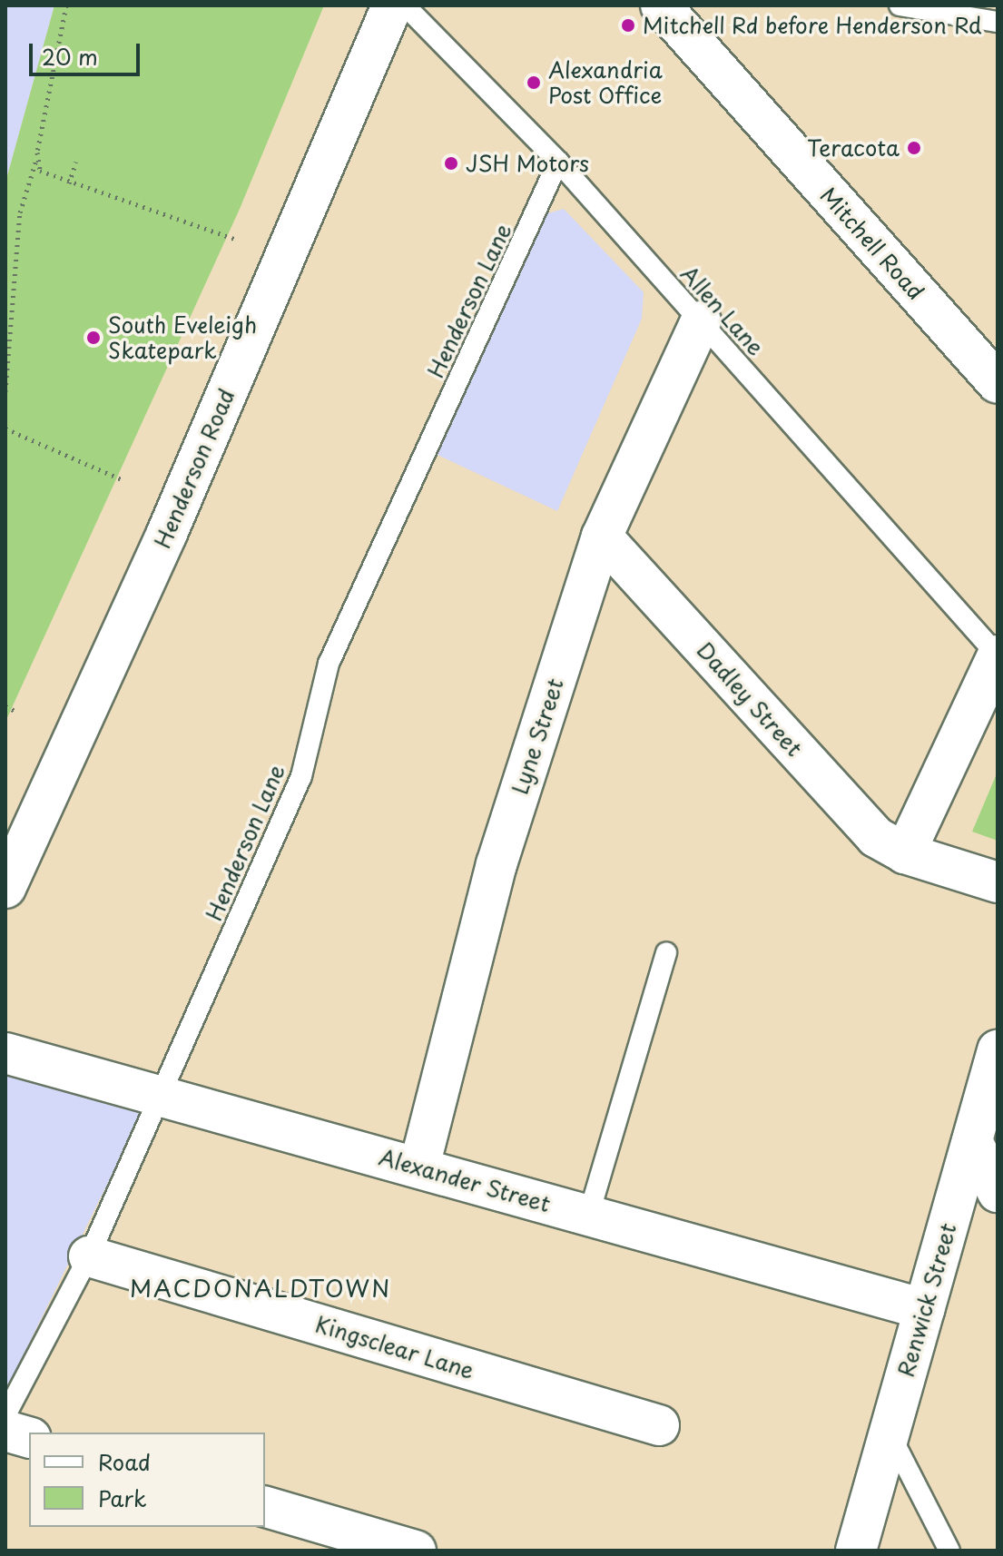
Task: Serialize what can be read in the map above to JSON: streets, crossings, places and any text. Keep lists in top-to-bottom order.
{
  "streets": {
    "street": [
      "Mitchell Road",
      "Henderson Road",
      "Dadley Street",
      "Lyne Street",
      "Alexander Street",
      "Renwick Street",
      "Kingsclear Lane"
    ],
    "lane": ["Henderson Lane", "Allen Lane"]
  },
  "crossings": [
    ["Henderson Lane", "Allen Lane"],
    ["Henderson Lane", "Alexander Street"],
    ["Henderson Lane", "Kingsclear Lane"],
    ["Allen Lane", "Lyne Street"],
    ["Dadley Street", "Lyne Street"],
    ["Lyne Street", "Alexander Street"],
    ["Alexander Street", "Renwick Street"]
  ],
  "districts": ["MACDONALDTOWN"],
  "places": [
    "Mitchell Rd before Henderson Rd",
    "Alexandria Post Office",
    "Teracota",
    "JSH Motors",
    "South Eveleigh Skatepark"
  ],
  "legend": ["Road", "Park"],
  "scale_bar": "20 m"
}
